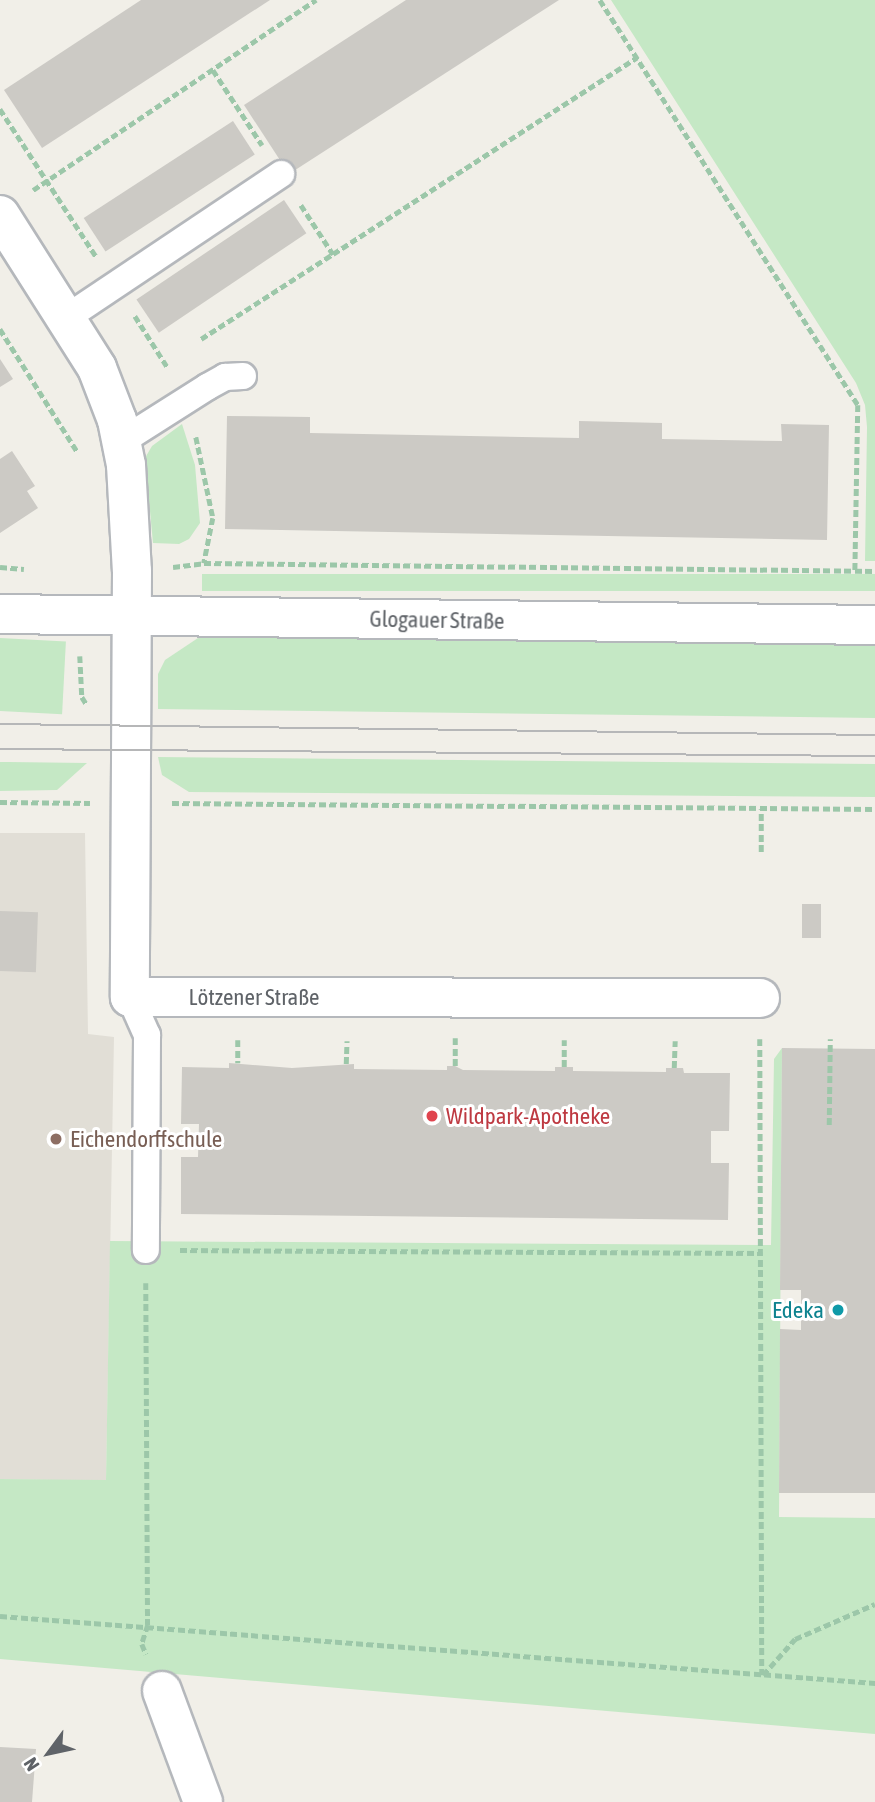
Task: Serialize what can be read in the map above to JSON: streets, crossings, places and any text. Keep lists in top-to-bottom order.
{
  "streets": {
    "street": ["Glogauer Straße", "Lötzener Straße"]
  },
  "places": ["Wildpark-Apotheke", "Eichendorffschule", "Edeka"],
  "north": "bottom left"
}
